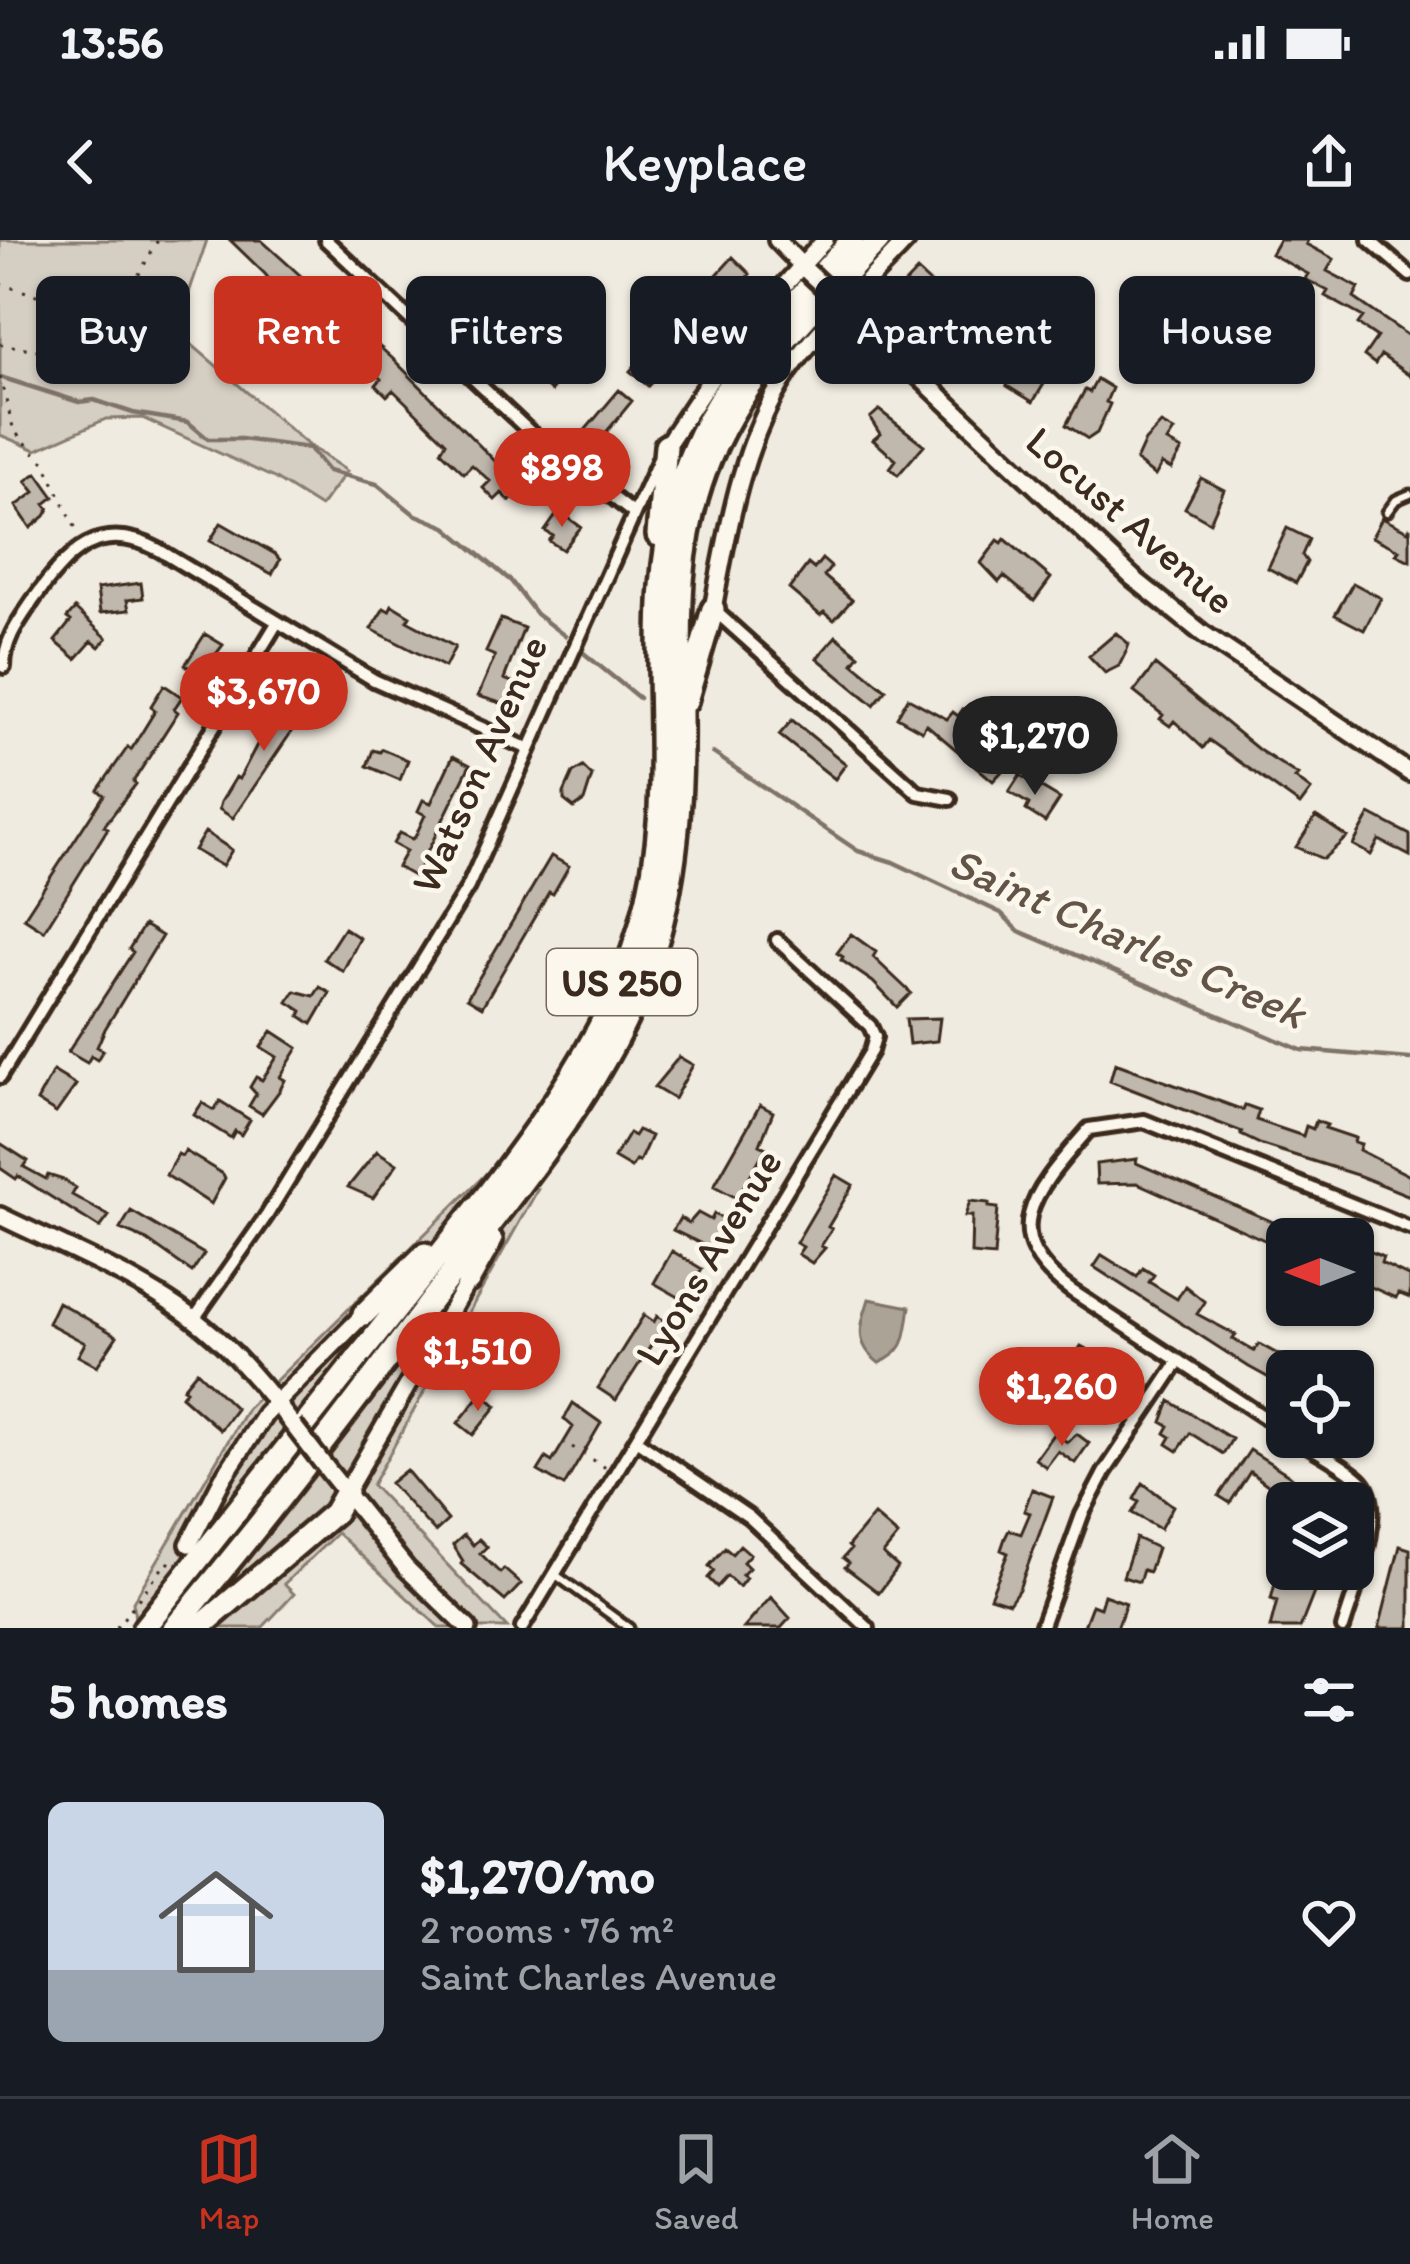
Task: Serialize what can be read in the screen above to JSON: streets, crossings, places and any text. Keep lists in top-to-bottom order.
{
  "streets": {
    "highway": ["US 250"],
    "street": ["Locust Avenue", "Watson Avenue", "Lyons Avenue"]
  },
  "crossings": [
    ["Locust Avenue", "Watson Avenue"]
  ],
  "water": ["Saint Charles Creek"],
  "north": "left",
  "page": {
    "status": "13:56",
    "header": "Keyplace",
    "chip": [
      "Buy",
      "Rent",
      "Filters",
      "New",
      "Apartment",
      "House"
    ],
    "price": [
      "$898",
      "$3,670",
      "$1,270",
      "$1,510",
      "$1,260"
    ],
    "heading": "5 homes",
    "list": [
      {
        "name": "$1,270/mo",
        "note": "2 rooms · 76 m² · Saint Charles Avenue"
      }
    ],
    "tabs": ["Map", "Saved", "Home"]
  }
}
